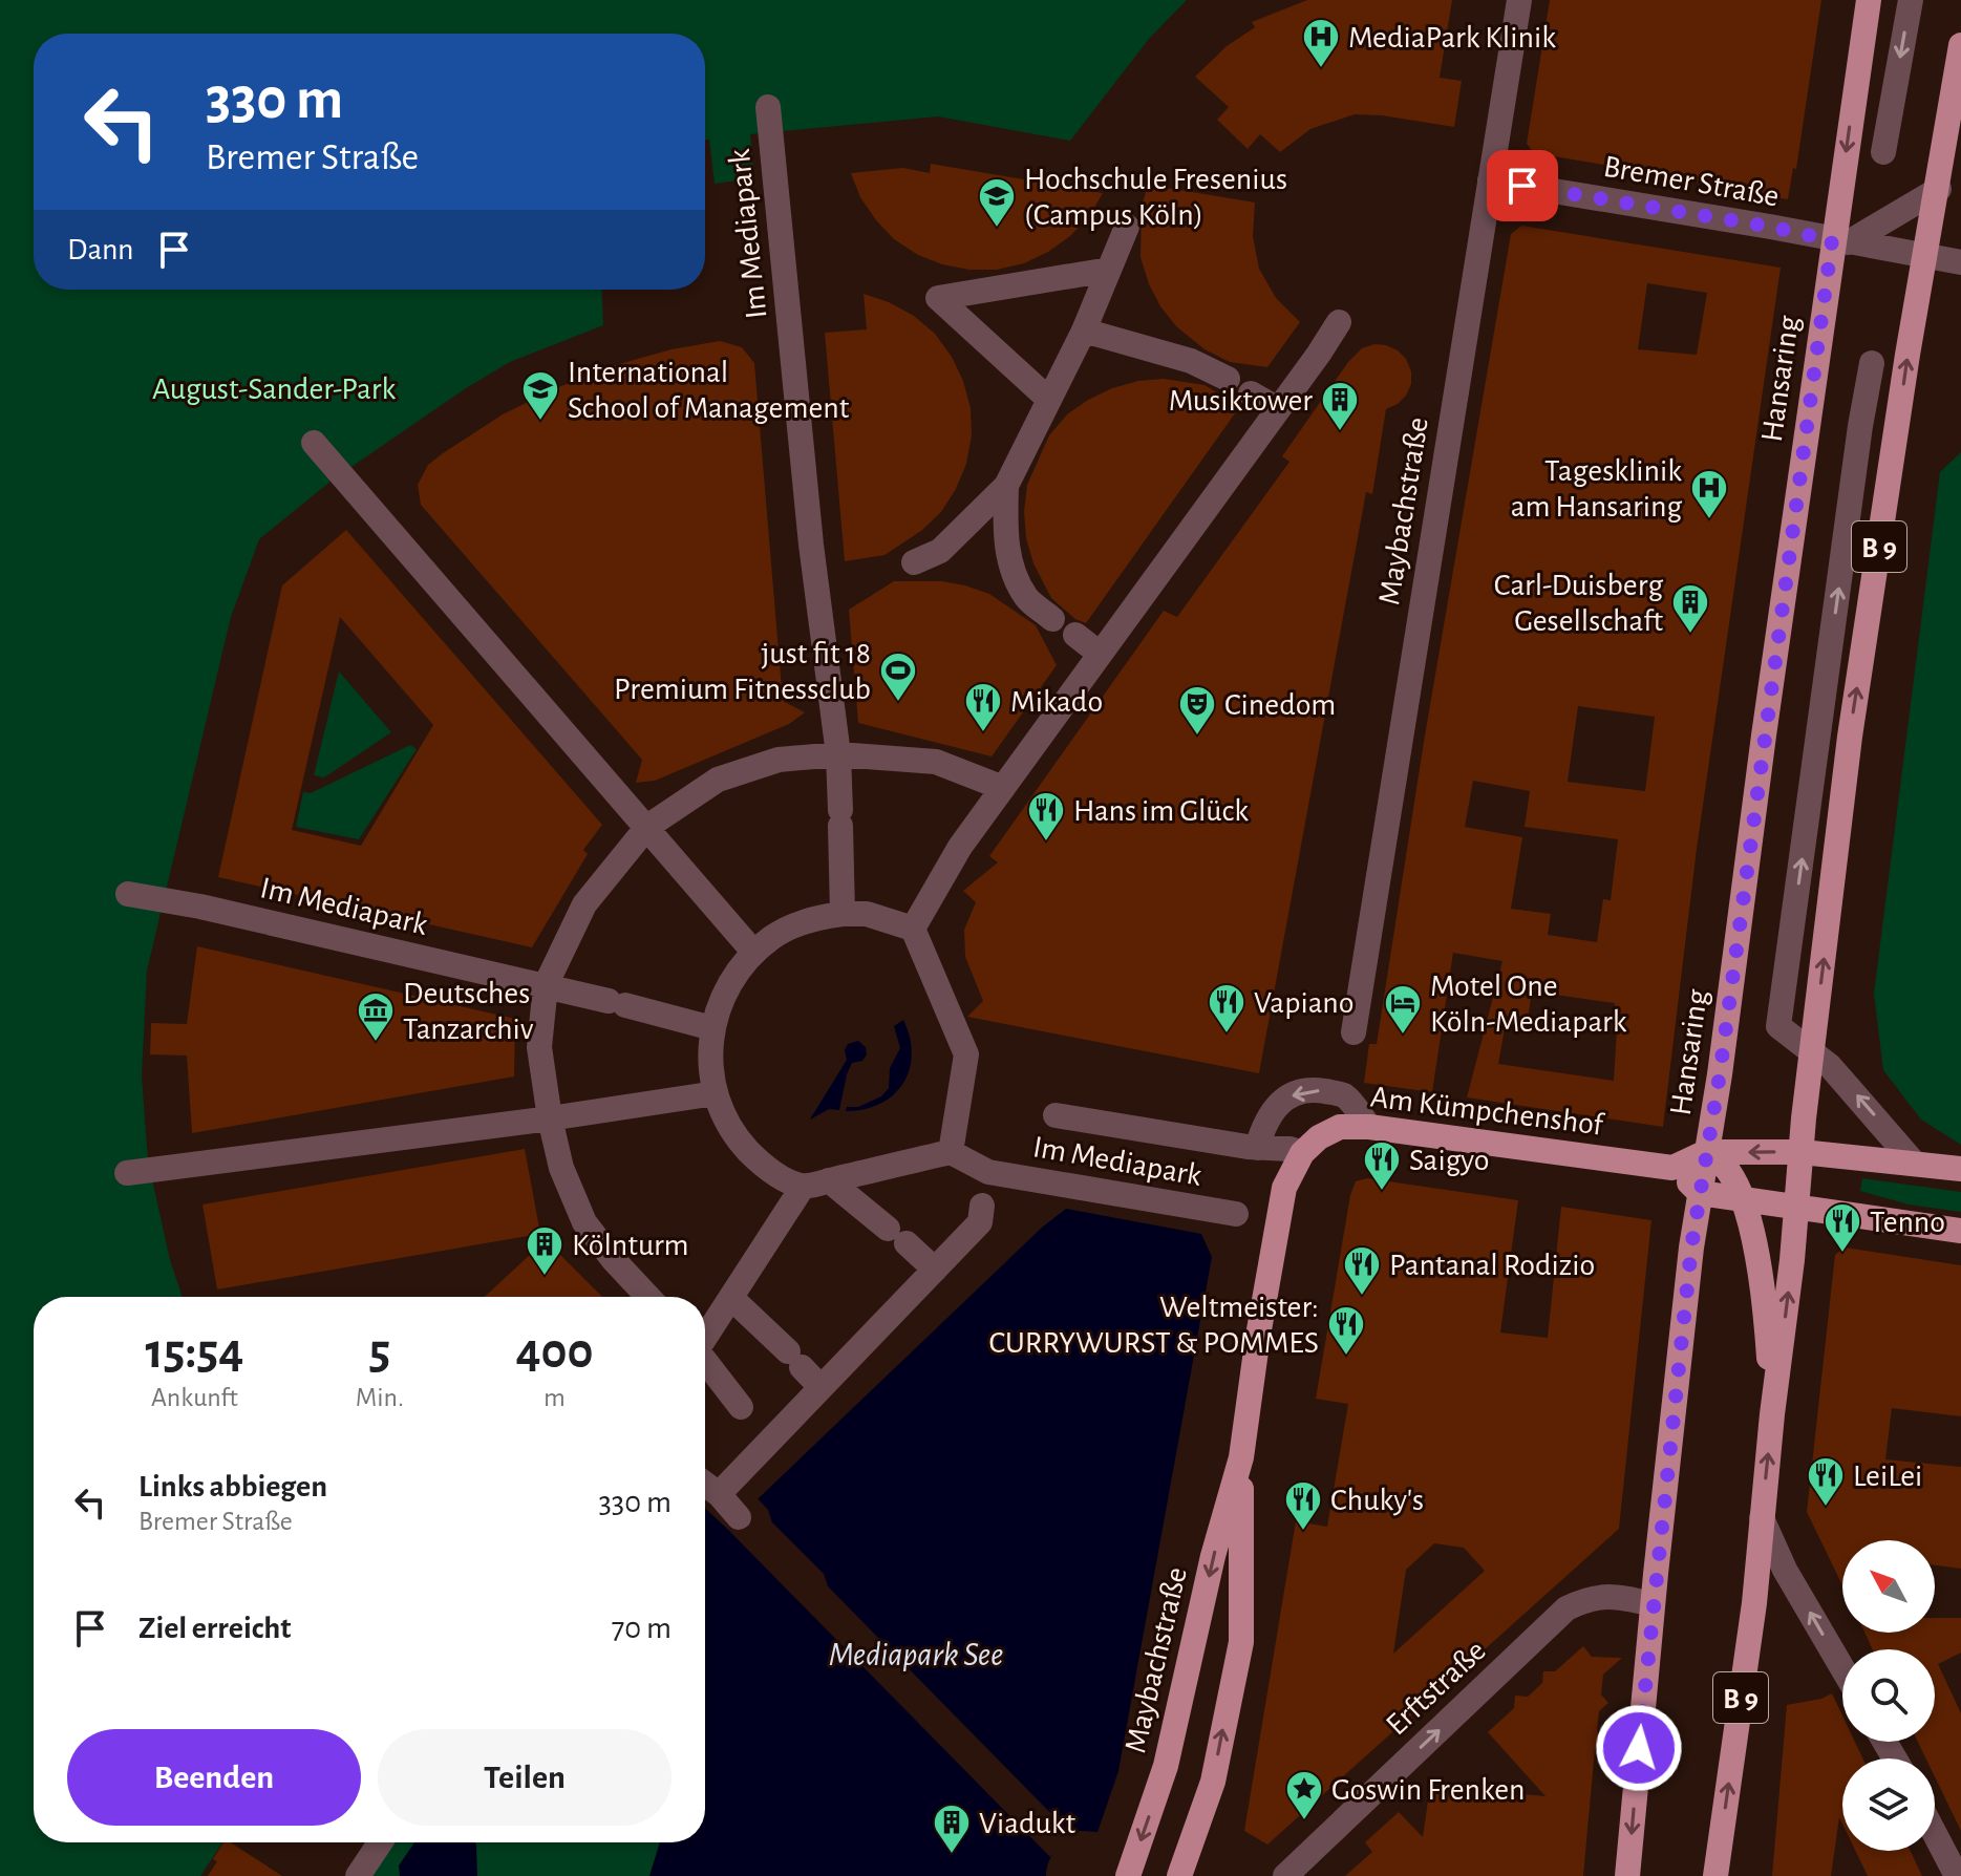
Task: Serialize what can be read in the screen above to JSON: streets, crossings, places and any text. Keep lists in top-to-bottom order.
{
  "streets": {
    "main road": [
      "Hansaring",
      "Maybachstraße",
      "B 9",
      "Am Kümpchenshof"
    ],
    "street": ["Bremer Straße", "Im Mediapark", "Erftstraße"]
  },
  "crossings": [
    ["Bremer Straße", "Hansaring"],
    ["Bremer Straße", "Maybachstraße"],
    ["Hansaring", "B 9"],
    ["Hansaring", "Erftstraße"],
    ["Maybachstraße", "Am Kümpchenshof"]
  ],
  "one_way": ["Erftstraße"],
  "water": ["Mediapark See"],
  "parks": ["August-Sander-Park"],
  "places": {
    "hospital": ["MediaPark Klinik", "Tagesklinik am Hansaring"],
    "school or university": ["Hochschule Fresenius (Campus Köln)", "International School of Management"],
    "building": [
      "Musiktower",
      "Carl-Duisberg Gesellschaft",
      "Kölnturm",
      "Viadukt"
    ],
    "sports": ["just fit 18 Premium Fitnessclub"],
    "restaurant": [
      "Mikado",
      "Hans im Glück",
      "Vapiano",
      "Saigyo",
      "Tenno",
      "Pantanal Rodizio",
      "Weltmeister: CURRYWURST & POMMES",
      "LeiLei",
      "Chuky's"
    ],
    "theatre": ["Cinedom"],
    "hotel": ["Motel One Köln-Mediapark"],
    "museum": ["Deutsches Tanzarchiv"],
    "place": ["Goswin Frenken"]
  },
  "north": "top left",
  "page": {
    "turn": ["330 m", "Bremer Straße"],
    "then": "Dann",
    "eta": [
      "15:54",
      "Ankunft",
      "5",
      "Min.",
      "400",
      "m"
    ],
    "list": [
      {
        "name": "Links abbiegen",
        "note": "Bremer Straße",
        "value": "330 m"
      },
      {
        "name": "Ziel erreicht",
        "value": "70 m"
      }
    ],
    "buttons": ["Beenden", "Teilen"]
  }
}
